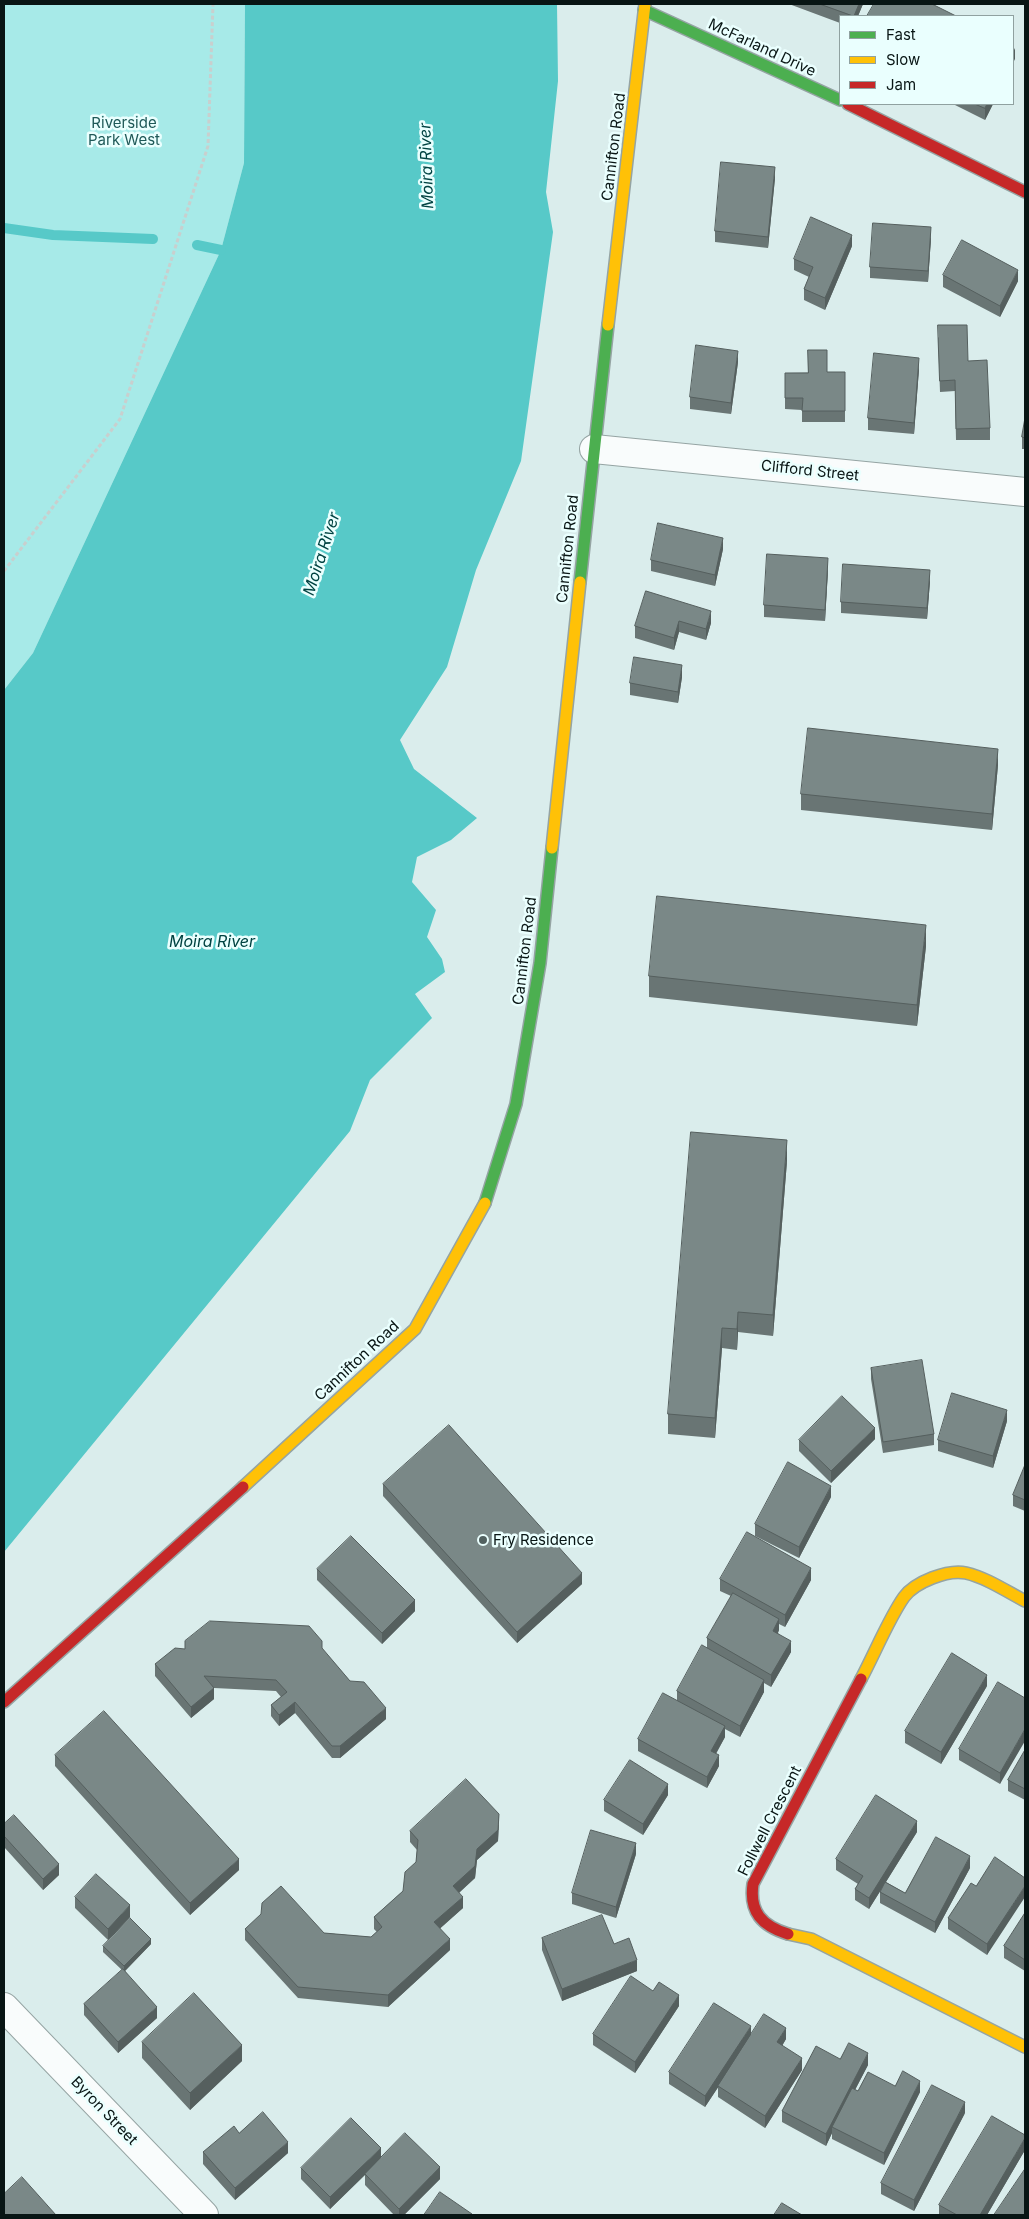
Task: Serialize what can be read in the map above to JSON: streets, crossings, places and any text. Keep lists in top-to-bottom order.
{
  "streets": {
    "main road": ["McFarland Drive", "Cannifton Road", "Follwell Crescent"],
    "street": ["Clifford Street", "Byron Street"]
  },
  "crossings": [
    ["McFarland Drive", "Cannifton Road"],
    ["Cannifton Road", "Clifford Street"]
  ],
  "water": ["Moira River"],
  "parks": ["Riverside Park West"],
  "places": ["Fry Residence"],
  "legend": ["Fast", "Slow", "Jam"]
}
